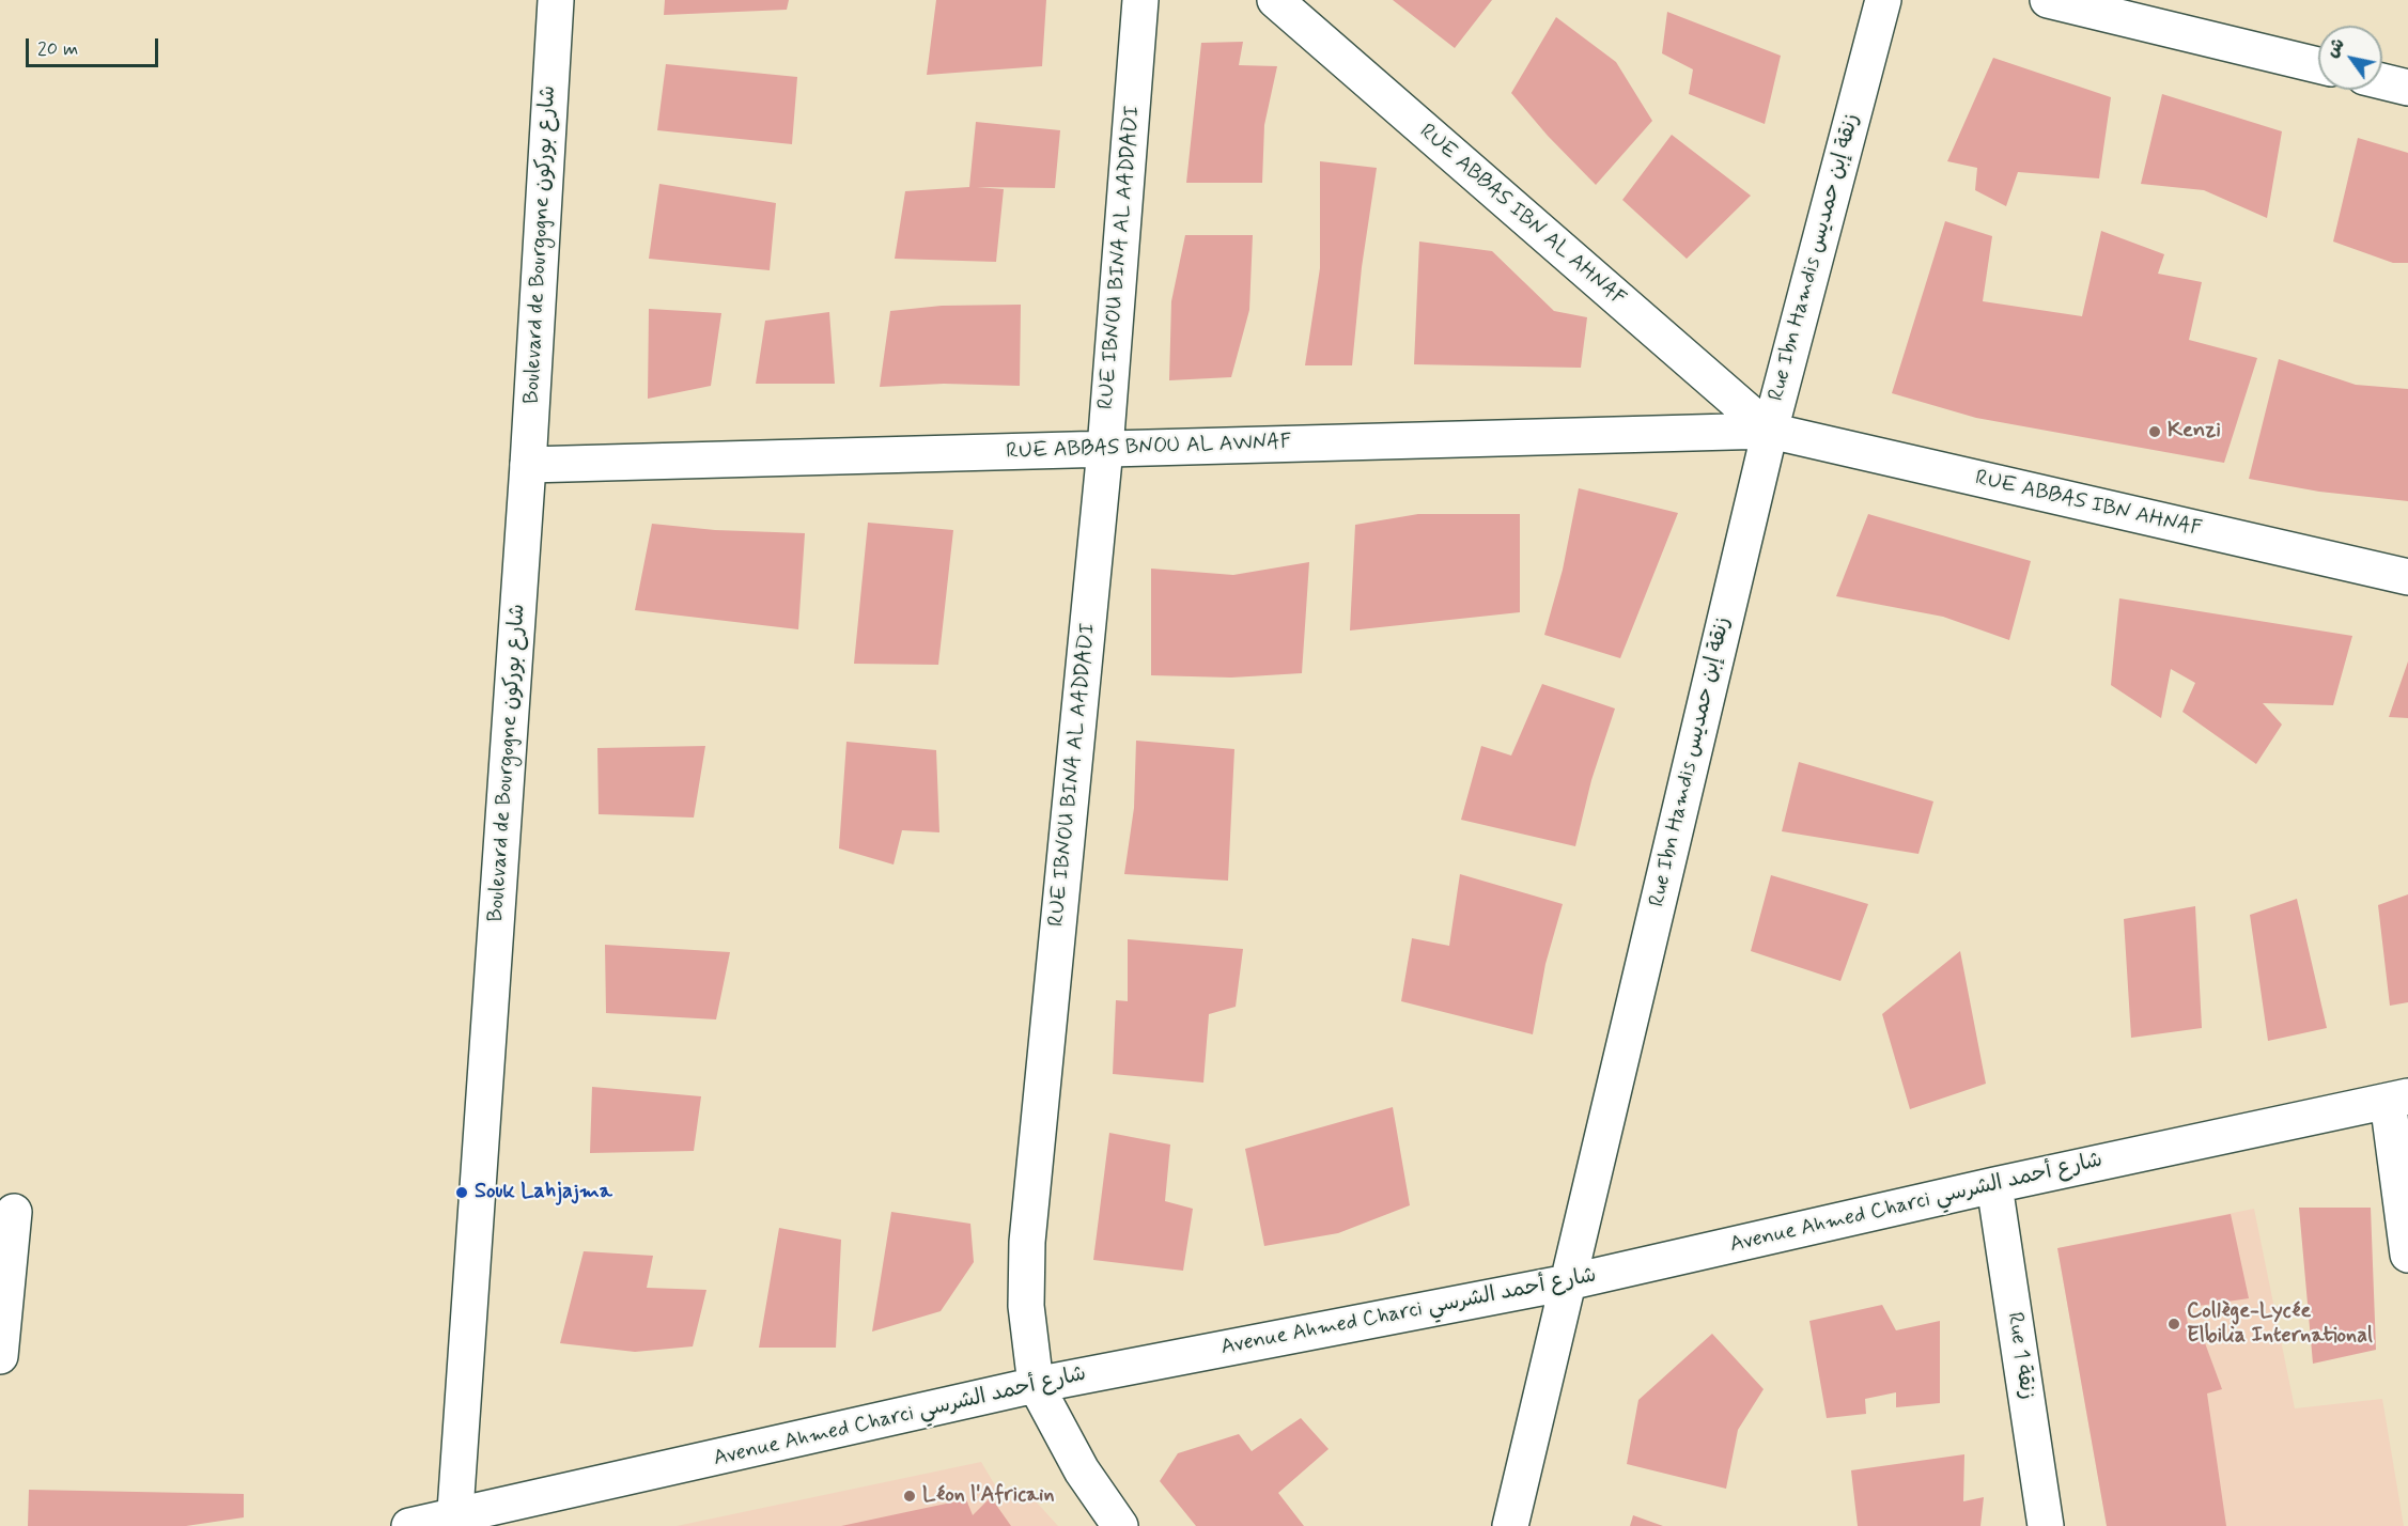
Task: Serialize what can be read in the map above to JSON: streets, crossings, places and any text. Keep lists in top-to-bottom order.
{
  "streets": {
    "street": [
      "RUE ABBAS IBN AL AHNAF",
      "Boulevard de Bourgogne شارع بوركون",
      "RUE IBNOU BINA AL AADDADI",
      "Rue Ibn Hamdis زنقة إبن حمديس",
      "RUE ABBAS BNOU AL AWNAF",
      "RUE ABBAS IBN AHNAF",
      "Avenue Ahmed Charci شارع أحمد الشرسي",
      "Rue 1 زنقة"
    ]
  },
  "crossings": [
    ["RUE ABBAS IBN AL AHNAF", "Rue Ibn Hamdis زنقة إبن حمديس"],
    ["RUE ABBAS IBN AL AHNAF", "RUE ABBAS BNOU AL AWNAF"],
    ["RUE ABBAS IBN AL AHNAF", "RUE ABBAS IBN AHNAF"],
    ["Boulevard de Bourgogne شارع بوركون", "RUE ABBAS BNOU AL AWNAF"],
    ["Boulevard de Bourgogne شارع بوركون", "Avenue Ahmed Charci شارع أحمد الشرسي"],
    ["RUE IBNOU BINA AL AADDADI", "RUE ABBAS BNOU AL AWNAF"],
    ["RUE IBNOU BINA AL AADDADI", "Avenue Ahmed Charci شارع أحمد الشرسي"],
    ["Rue Ibn Hamdis زنقة إبن حمديس", "RUE ABBAS BNOU AL AWNAF"],
    ["Rue Ibn Hamdis زنقة إبن حمديس", "RUE ABBAS IBN AHNAF"],
    ["Rue Ibn Hamdis زنقة إبن حمديس", "Avenue Ahmed Charci شارع أحمد الشرسي"],
    ["RUE ABBAS BNOU AL AWNAF", "RUE ABBAS IBN AHNAF"],
    ["Avenue Ahmed Charci شارع أحمد الشرسي", "Rue 1 زنقة"]
  ],
  "places": [
    "Kenzi",
    "Souk Lahjajma",
    "Collège-Lycée Elbilia International",
    "Léon l'Africain"
  ],
  "scale_bar": "20 m",
  "north": "top left"
}
